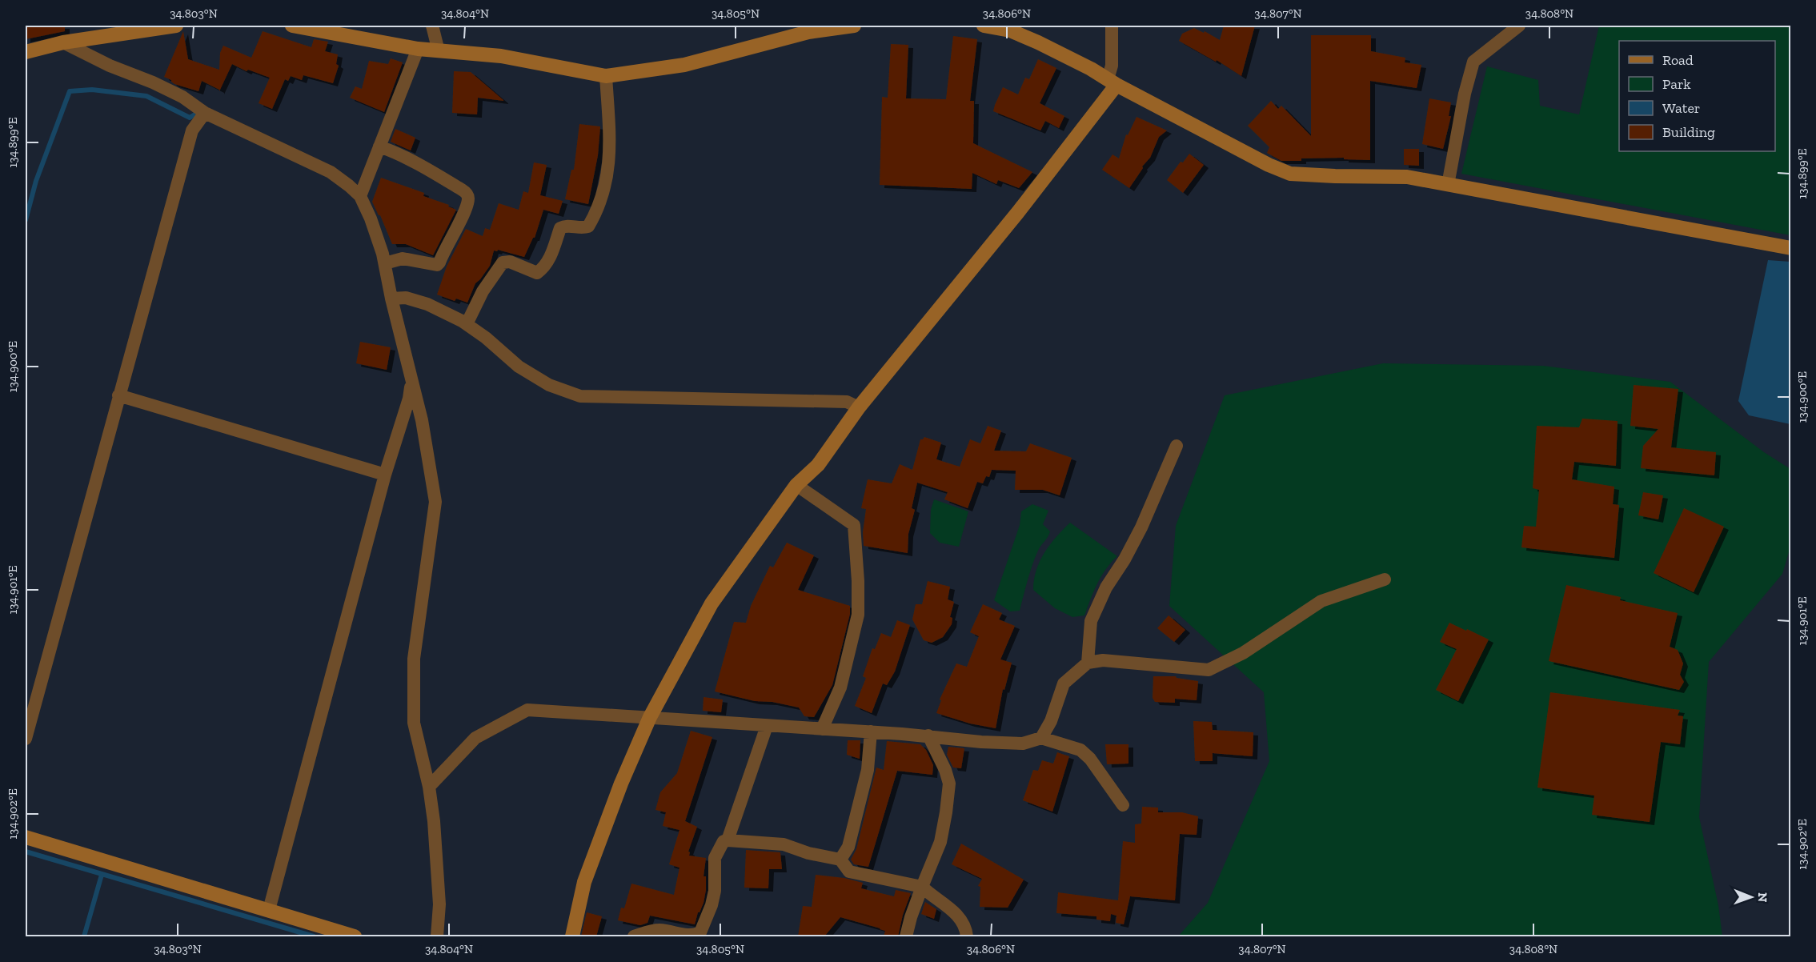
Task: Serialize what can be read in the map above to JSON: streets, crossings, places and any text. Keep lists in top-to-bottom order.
{
  "legend": [
    "Road",
    "Park",
    "Water",
    "Building"
  ],
  "north": "right",
  "coordinates": [
    "34.803°N",
    "34.804°N",
    "34.805°N",
    "34.806°N",
    "34.807°N",
    "34.808°N",
    "134.899°E",
    "134.900°E",
    "134.901°E",
    "134.902°E"
  ]
}
